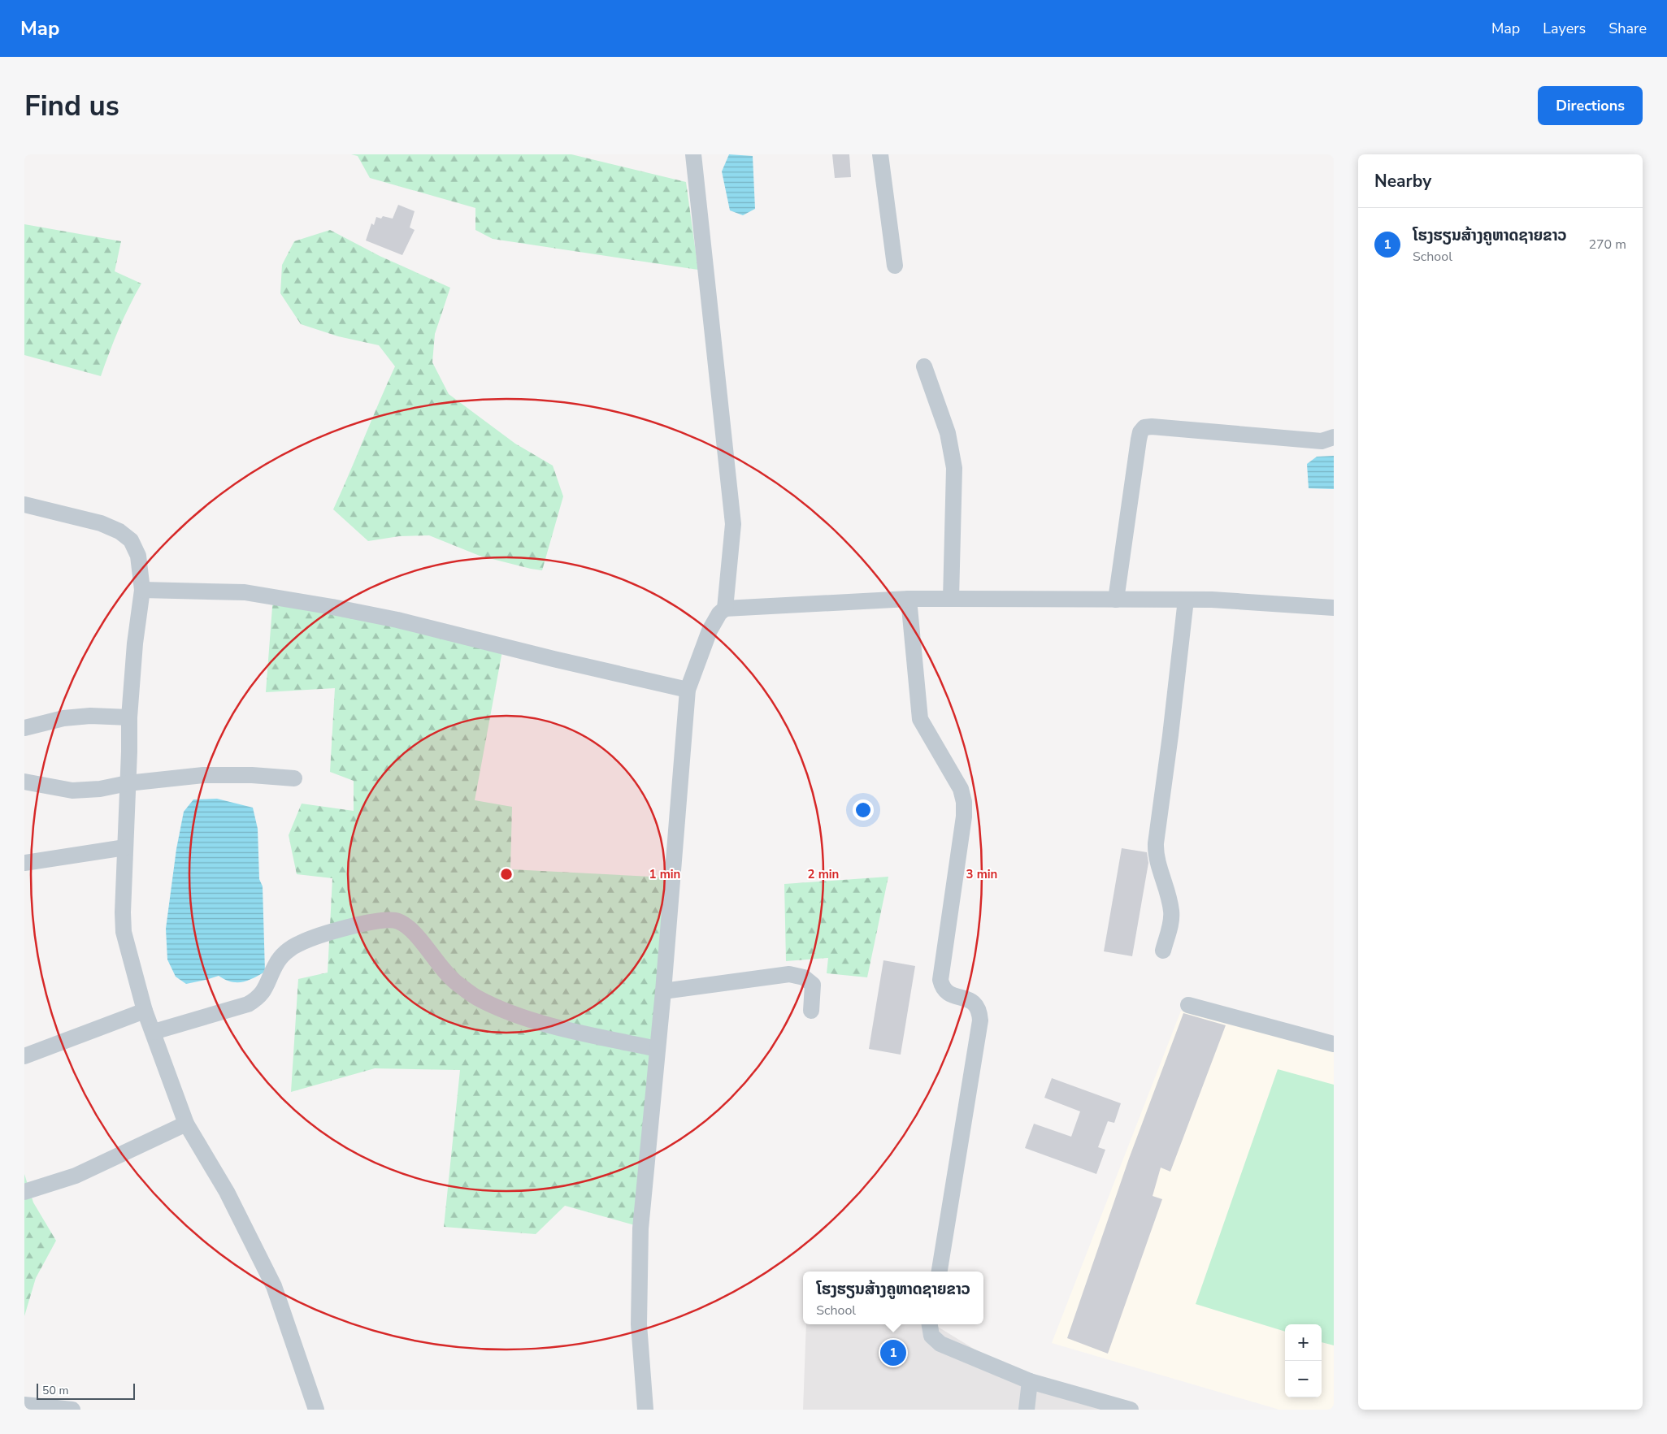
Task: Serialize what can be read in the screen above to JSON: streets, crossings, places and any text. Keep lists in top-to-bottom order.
{
  "scale_bar": "50 m",
  "page": {
    "header": "Map",
    "nav": ["Map", "Layers", "Share"],
    "buttons": "Directions",
    "title": "Find us",
    "heading": "Nearby",
    "list": [
      {
        "mark": "1",
        "name": "ໂຮງຮຽນສ້າງຄູຫາດຊາຍຂາວ",
        "note": "School",
        "value": "270 m"
      }
    ],
    "popup": ["ໂຮງຮຽນສ້າງຄູຫາດຊາຍຂາວ", "School"],
    "map_buttons": ["+", "−"],
    "pins": "1",
    "scale": "50 m"
  },
  "rings": ["1 min", "2 min", "3 min"]
}
